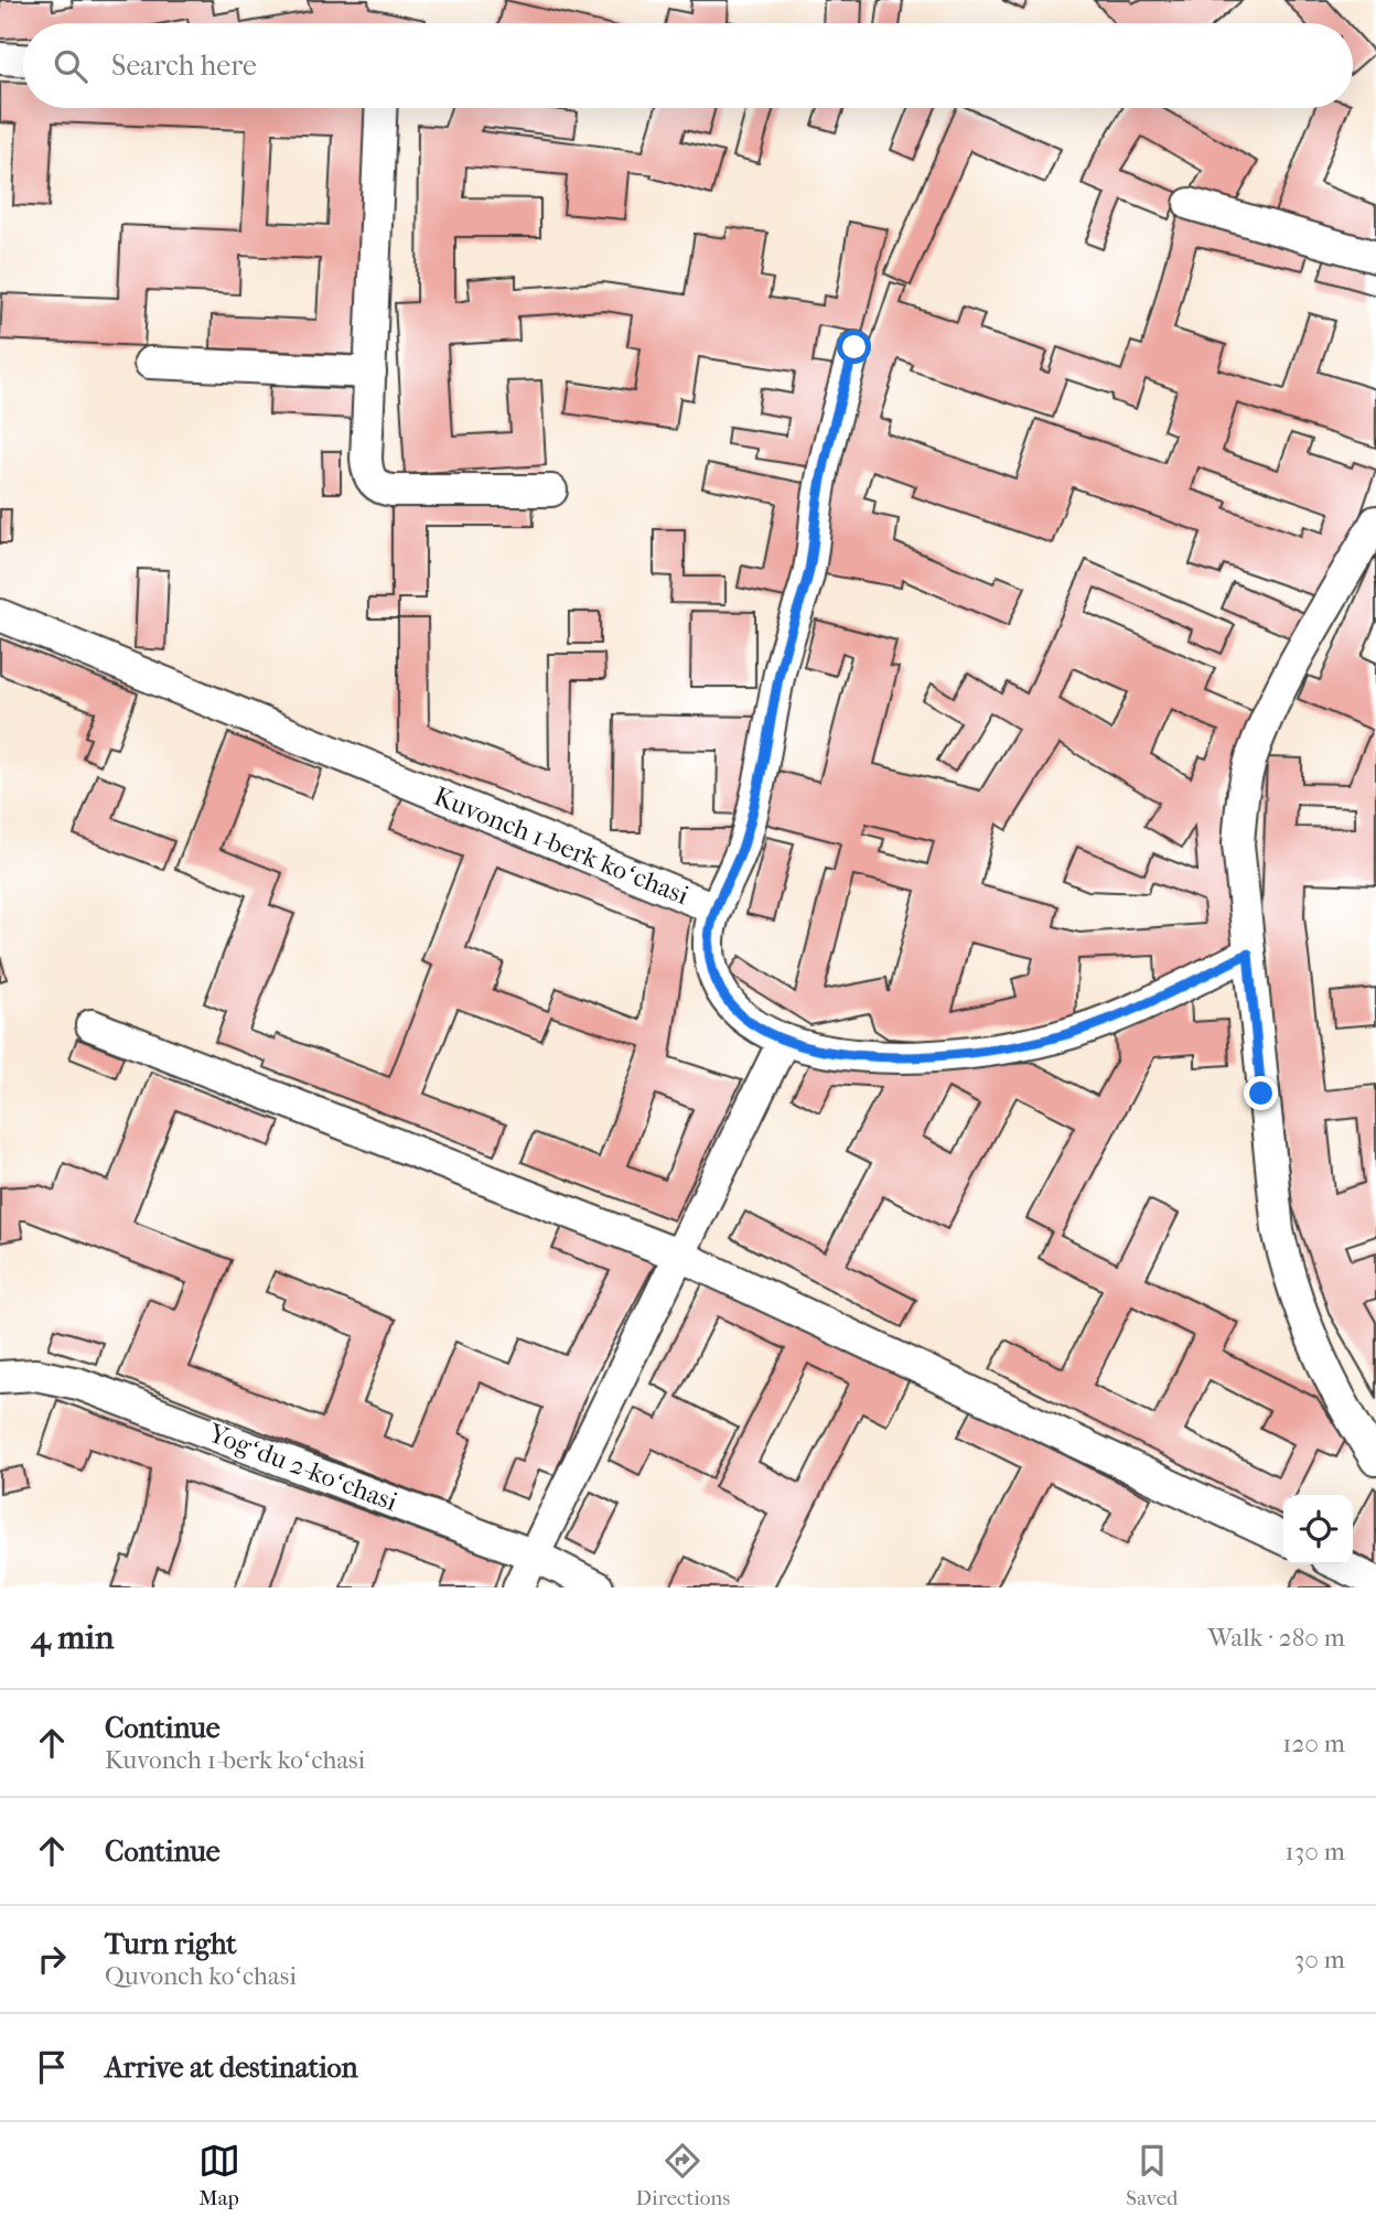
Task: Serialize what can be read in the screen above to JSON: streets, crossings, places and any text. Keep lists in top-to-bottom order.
{
  "streets": {
    "street": ["Kuvonch 1-berk koʻchasi", "Yogʻdu 2-koʻchasi"]
  },
  "page": {
    "search": "Search here",
    "heading": ["4 min", "Walk · 280 m"],
    "list": [
      ["Continue", "Kuvonch 1-berk koʻchasi", "120 m"],
      ["Continue", "130 m"],
      ["Turn right", "Quvonch koʻchasi", "30 m"],
      "Arrive at destination"
    ],
    "nav": ["Map", "Directions", "Saved"]
  }
}
